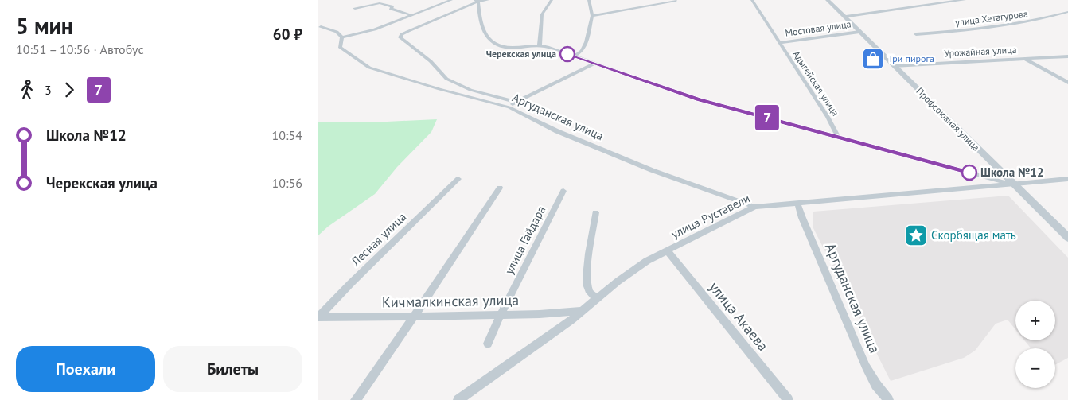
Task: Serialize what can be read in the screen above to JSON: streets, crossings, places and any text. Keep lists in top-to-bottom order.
{
  "streets": {
    "street": [
      "улица Хетагурова",
      "Мостовая улица",
      "Урожайная улица",
      "Адыгейская улица",
      "Аргуданская улица",
      "Профсоюзная улица",
      "улица Руставели",
      "Лесная улица",
      "улица Гайдара",
      "Кичмалкинская улица",
      "улица Акаева"
    ]
  },
  "crossings": [
    ["Мостовая улица", "Адыгейская улица"],
    ["Мостовая улица", "Профсоюзная улица"],
    ["Урожайная улица", "Профсоюзная улица"],
    ["Аргуданская улица", "улица Руставели"],
    ["Профсоюзная улица", "улица Руставели"],
    ["улица Руставели", "Кичмалкинская улица"],
    ["улица Руставели", "улица Акаева"],
    ["Лесная улица", "Кичмалкинская улица"],
    ["улица Гайдара", "Кичмалкинская улица"]
  ],
  "places": {
    "other": ["Черекская улица", "Школа №12"],
    "shop": ["Три пирога"],
    "place": ["Скорбящая мать"]
  },
  "lines": ["bus line 7"],
  "page": {
    "heading": ["5 мин", "10:51 – 10:56 · Автобус", "60 ₽"],
    "on_map": "7",
    "legs": ["3", "7"],
    "list": [
      {
        "name": "Школа №12",
        "value": "10:54"
      },
      {
        "name": "Черекская улица",
        "value": "10:56"
      }
    ],
    "map_buttons": ["+", "−"],
    "buttons": ["Поехали", "Билеты"]
  }
}
